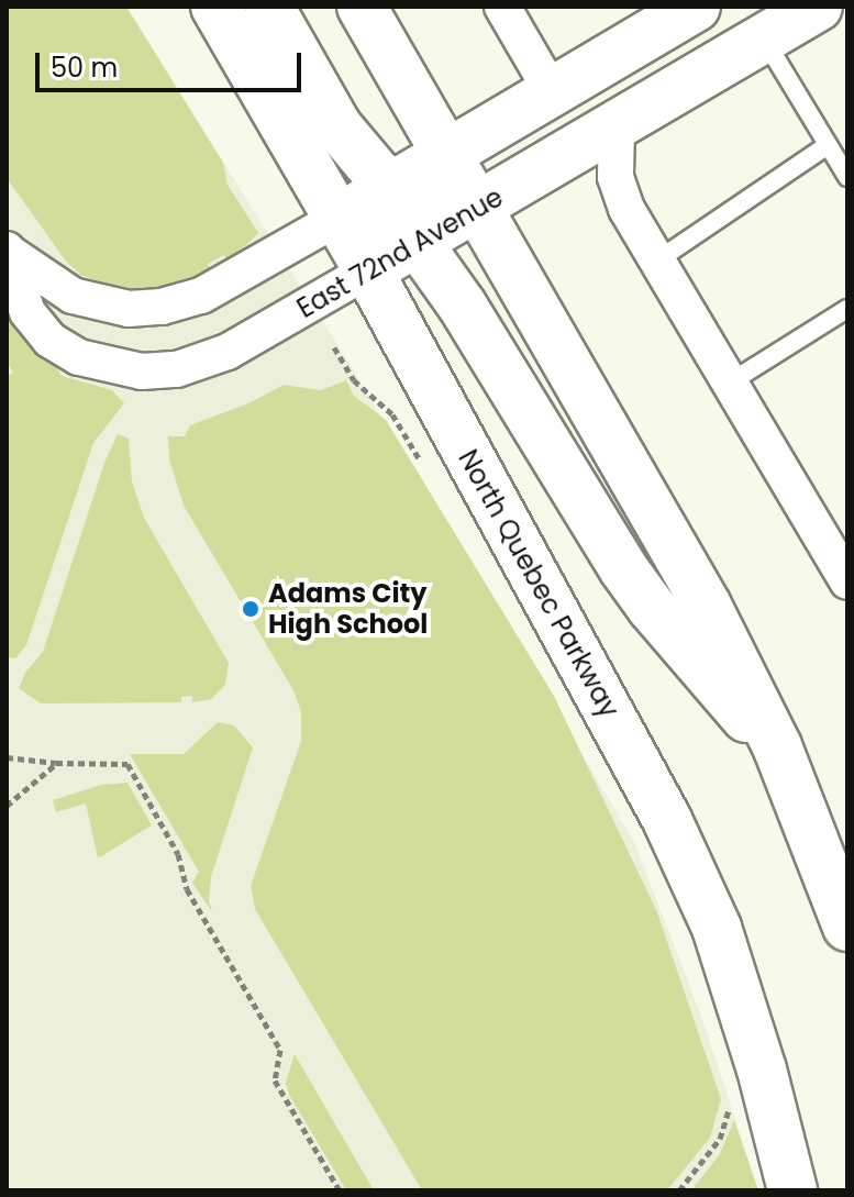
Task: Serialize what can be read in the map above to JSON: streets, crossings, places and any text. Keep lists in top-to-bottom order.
{
  "streets": {
    "main road": ["East 72nd Avenue", "North Quebec Parkway"]
  },
  "crossings": [
    ["East 72nd Avenue", "North Quebec Parkway"]
  ],
  "places": ["Adams City High School"],
  "scale_bar": "50 m"
}
